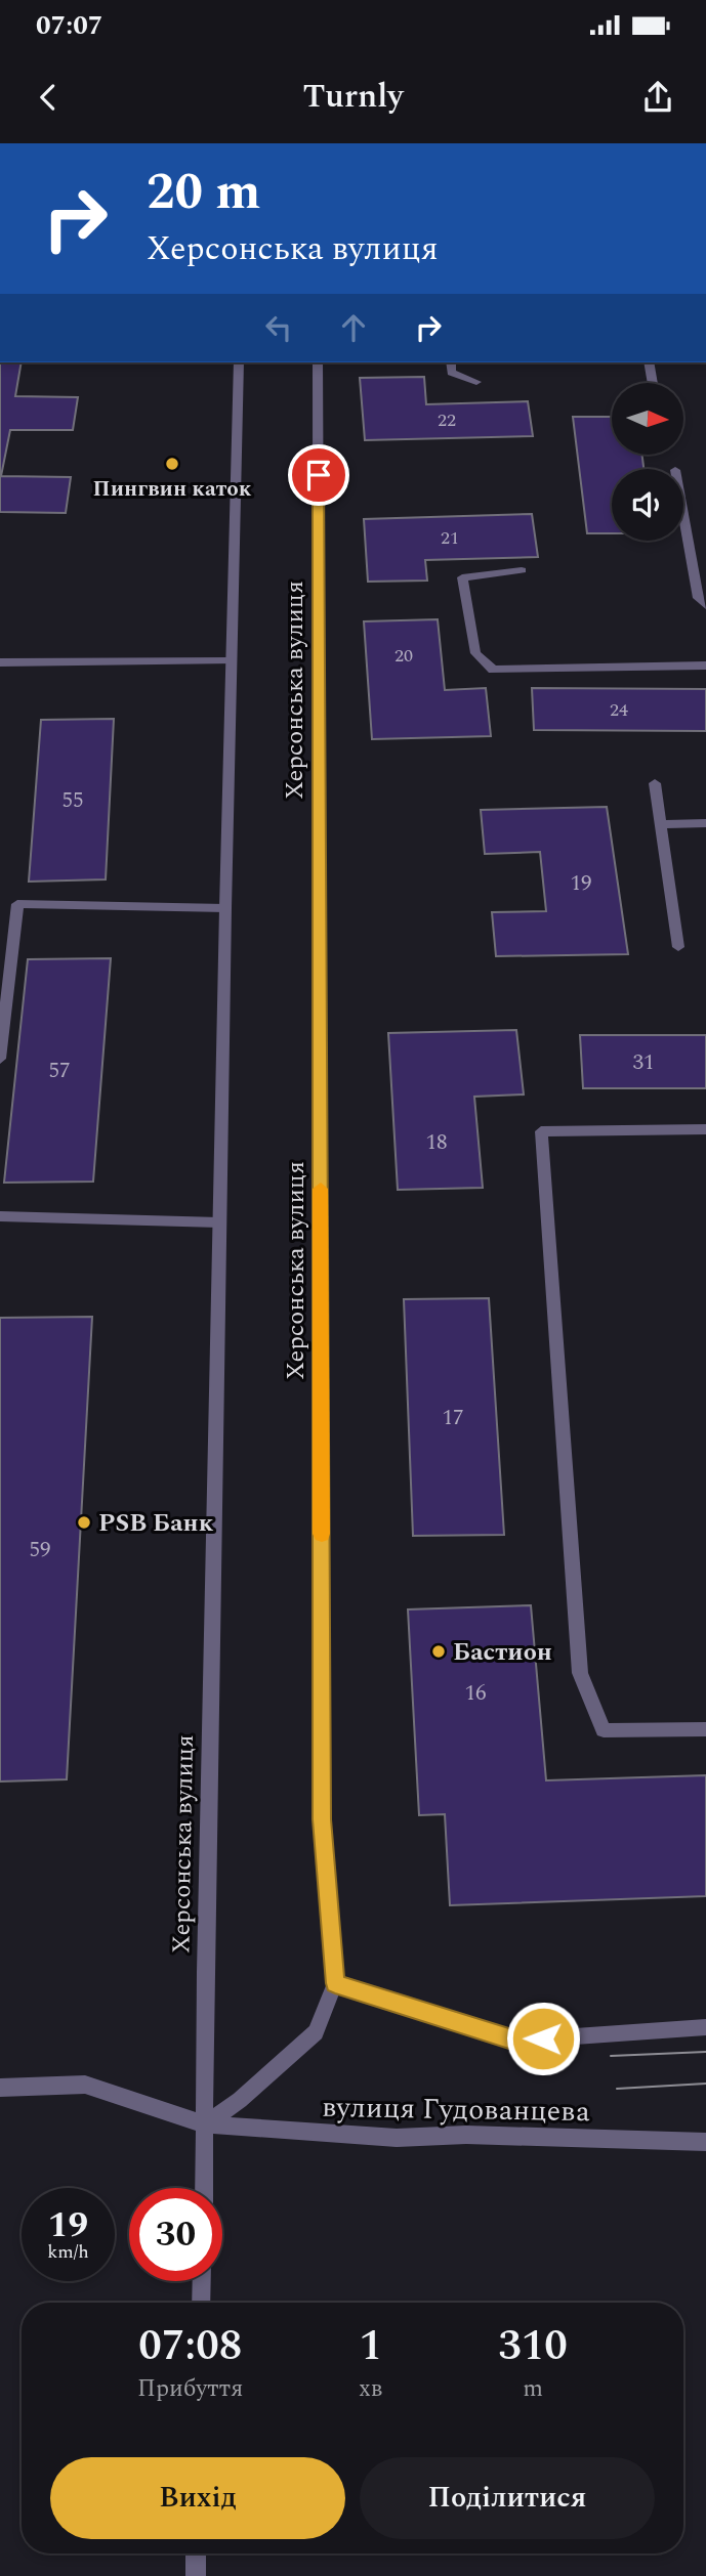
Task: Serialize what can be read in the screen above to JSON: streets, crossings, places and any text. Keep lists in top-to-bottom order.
{
  "streets": {
    "street": ["Херсонська вулиця", "вулиця Гудованцева"]
  },
  "crossings": [
    ["Херсонська вулиця", "вулиця Гудованцева"]
  ],
  "places": ["Пингвин каток", "PSB Банк", "Бастион"],
  "house_numbers": [
    "22",
    "21",
    "20",
    "24",
    "55",
    "19",
    "31",
    "57",
    "18",
    "17",
    "59",
    "16"
  ],
  "north": "right",
  "page": {
    "status": "07:07",
    "header": "Turnly",
    "turn": ["20 m", "Херсонська вулиця"],
    "speed": "19 km/h",
    "limit": "30",
    "eta": [
      "07:08",
      "Прибуття",
      "1",
      "хв",
      "310",
      "m"
    ],
    "buttons": ["Вихід", "Поділитися"]
  }
}
